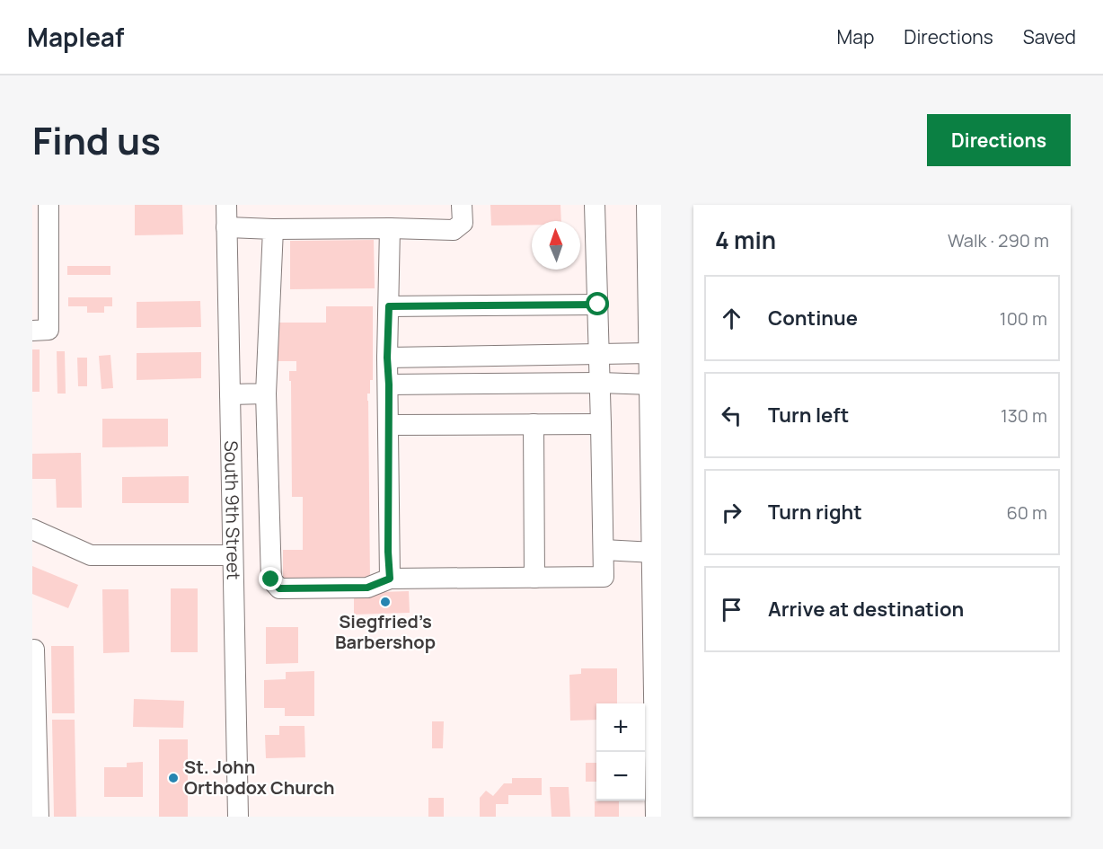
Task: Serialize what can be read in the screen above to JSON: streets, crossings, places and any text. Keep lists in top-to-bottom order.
{
  "streets": {
    "street": ["South 9th Street"]
  },
  "places": ["Siegfried’s Barbershop", "St. John Orthodox Church"],
  "north": "top",
  "page": {
    "header": "Mapleaf",
    "nav": ["Map", "Directions", "Saved"],
    "title": "Find us",
    "buttons": "Directions",
    "heading": ["4 min", "Walk · 290 m"],
    "list": [
      ["Continue", "100 m"],
      ["Turn left", "130 m"],
      ["Turn right", "60 m"],
      "Arrive at destination"
    ],
    "map_buttons": ["+", "−"]
  }
}
